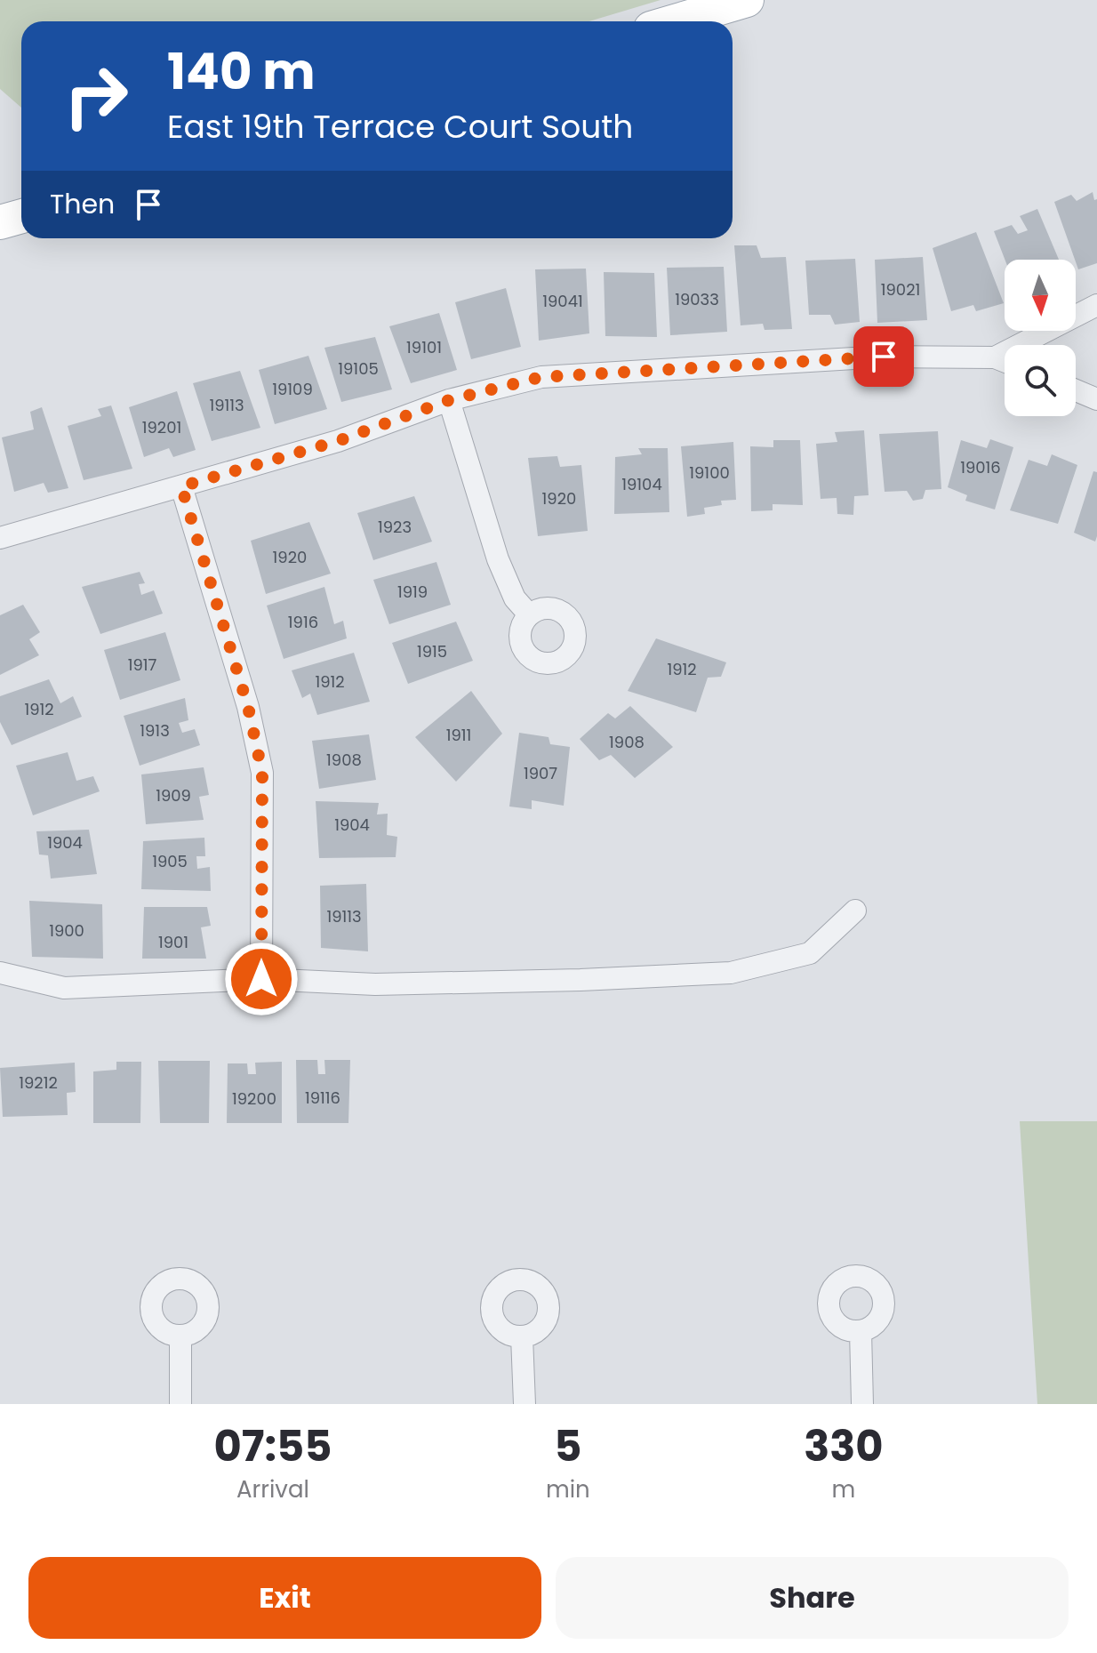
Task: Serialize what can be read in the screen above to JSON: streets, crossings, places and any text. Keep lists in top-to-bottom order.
{
  "house_numbers": [
    "19021",
    "19033",
    "19041",
    "19101",
    "19105",
    "19109",
    "19113",
    "19201",
    "19016",
    "19100",
    "19104",
    "1920",
    "1923",
    "1920",
    "1919",
    "1916",
    "1915",
    "1917",
    "1912",
    "1912",
    "1912",
    "1913",
    "1911",
    "1908",
    "1908",
    "1907",
    "1909",
    "1904",
    "1904",
    "1905",
    "19113",
    "1900",
    "1901",
    "19212",
    "19116",
    "19200"
  ],
  "north": "bottom",
  "page": {
    "turn": ["140 m", "East 19th Terrace Court South"],
    "then": "Then",
    "eta": [
      "07:55",
      "Arrival",
      "5",
      "min",
      "330",
      "m"
    ],
    "buttons": ["Exit", "Share"]
  }
}
